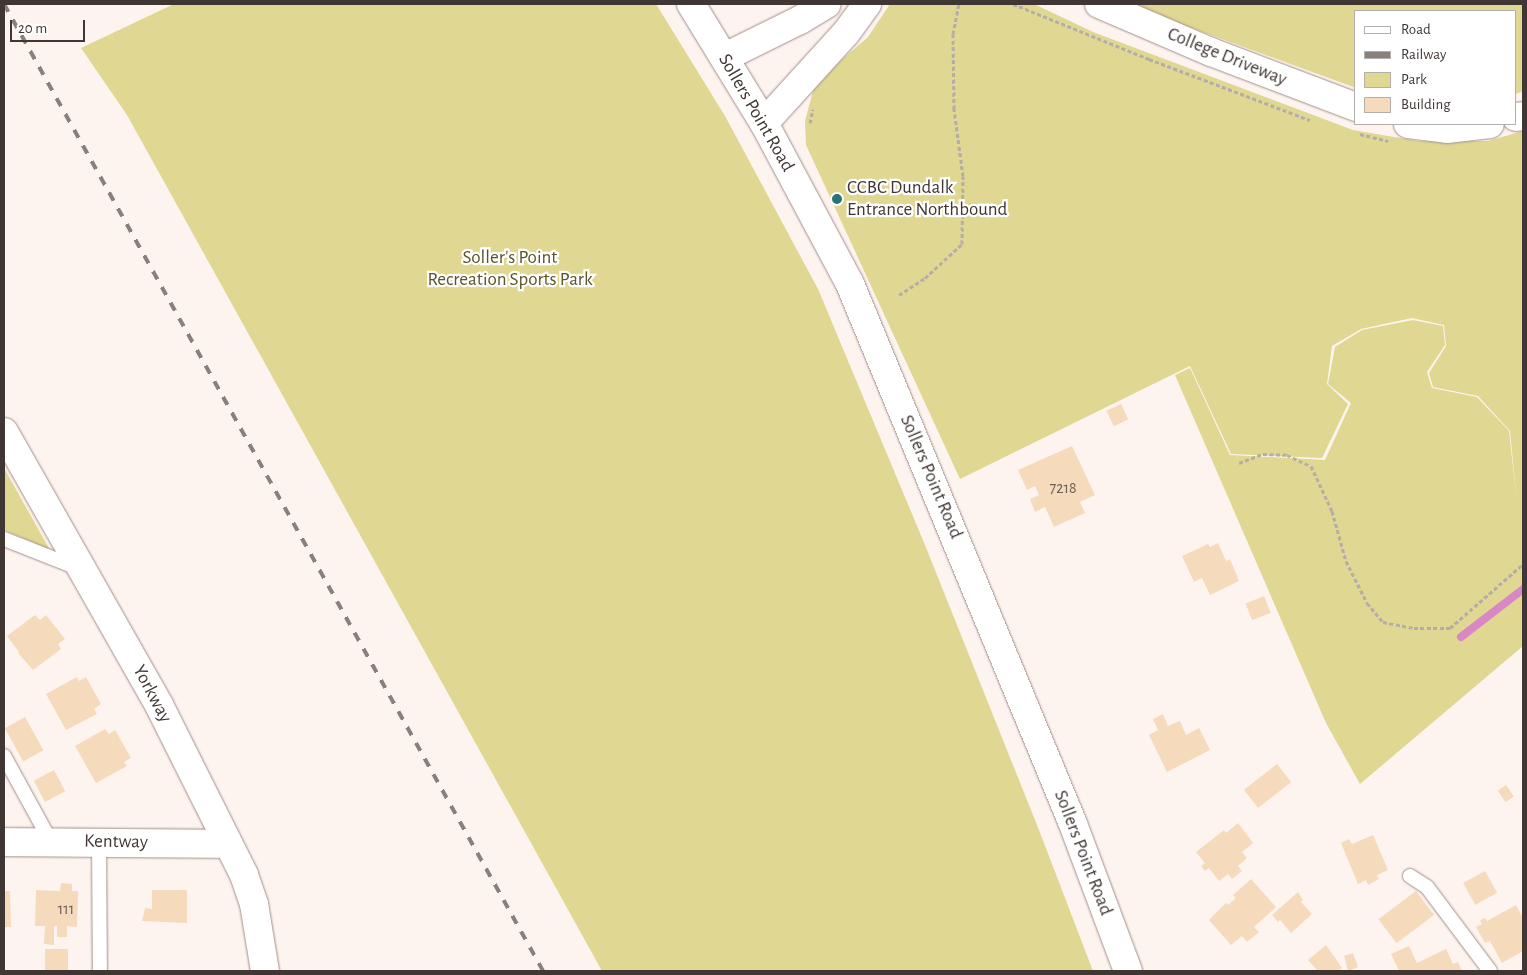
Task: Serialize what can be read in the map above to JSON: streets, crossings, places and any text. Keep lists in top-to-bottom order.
{
  "streets": {
    "street": [
      "College Driveway",
      "Sollers Point Road",
      "Yorkway",
      "Kentway"
    ]
  },
  "crossings": [
    ["Yorkway", "Kentway"]
  ],
  "parks": ["Soller's Point Recreation Sports Park"],
  "places": ["CCBC Dundalk Entrance Northbound"],
  "house_numbers": ["7218", "111"],
  "legend": [
    "Road",
    "Railway",
    "Park",
    "Building"
  ],
  "scale_bar": "20 m"
}
